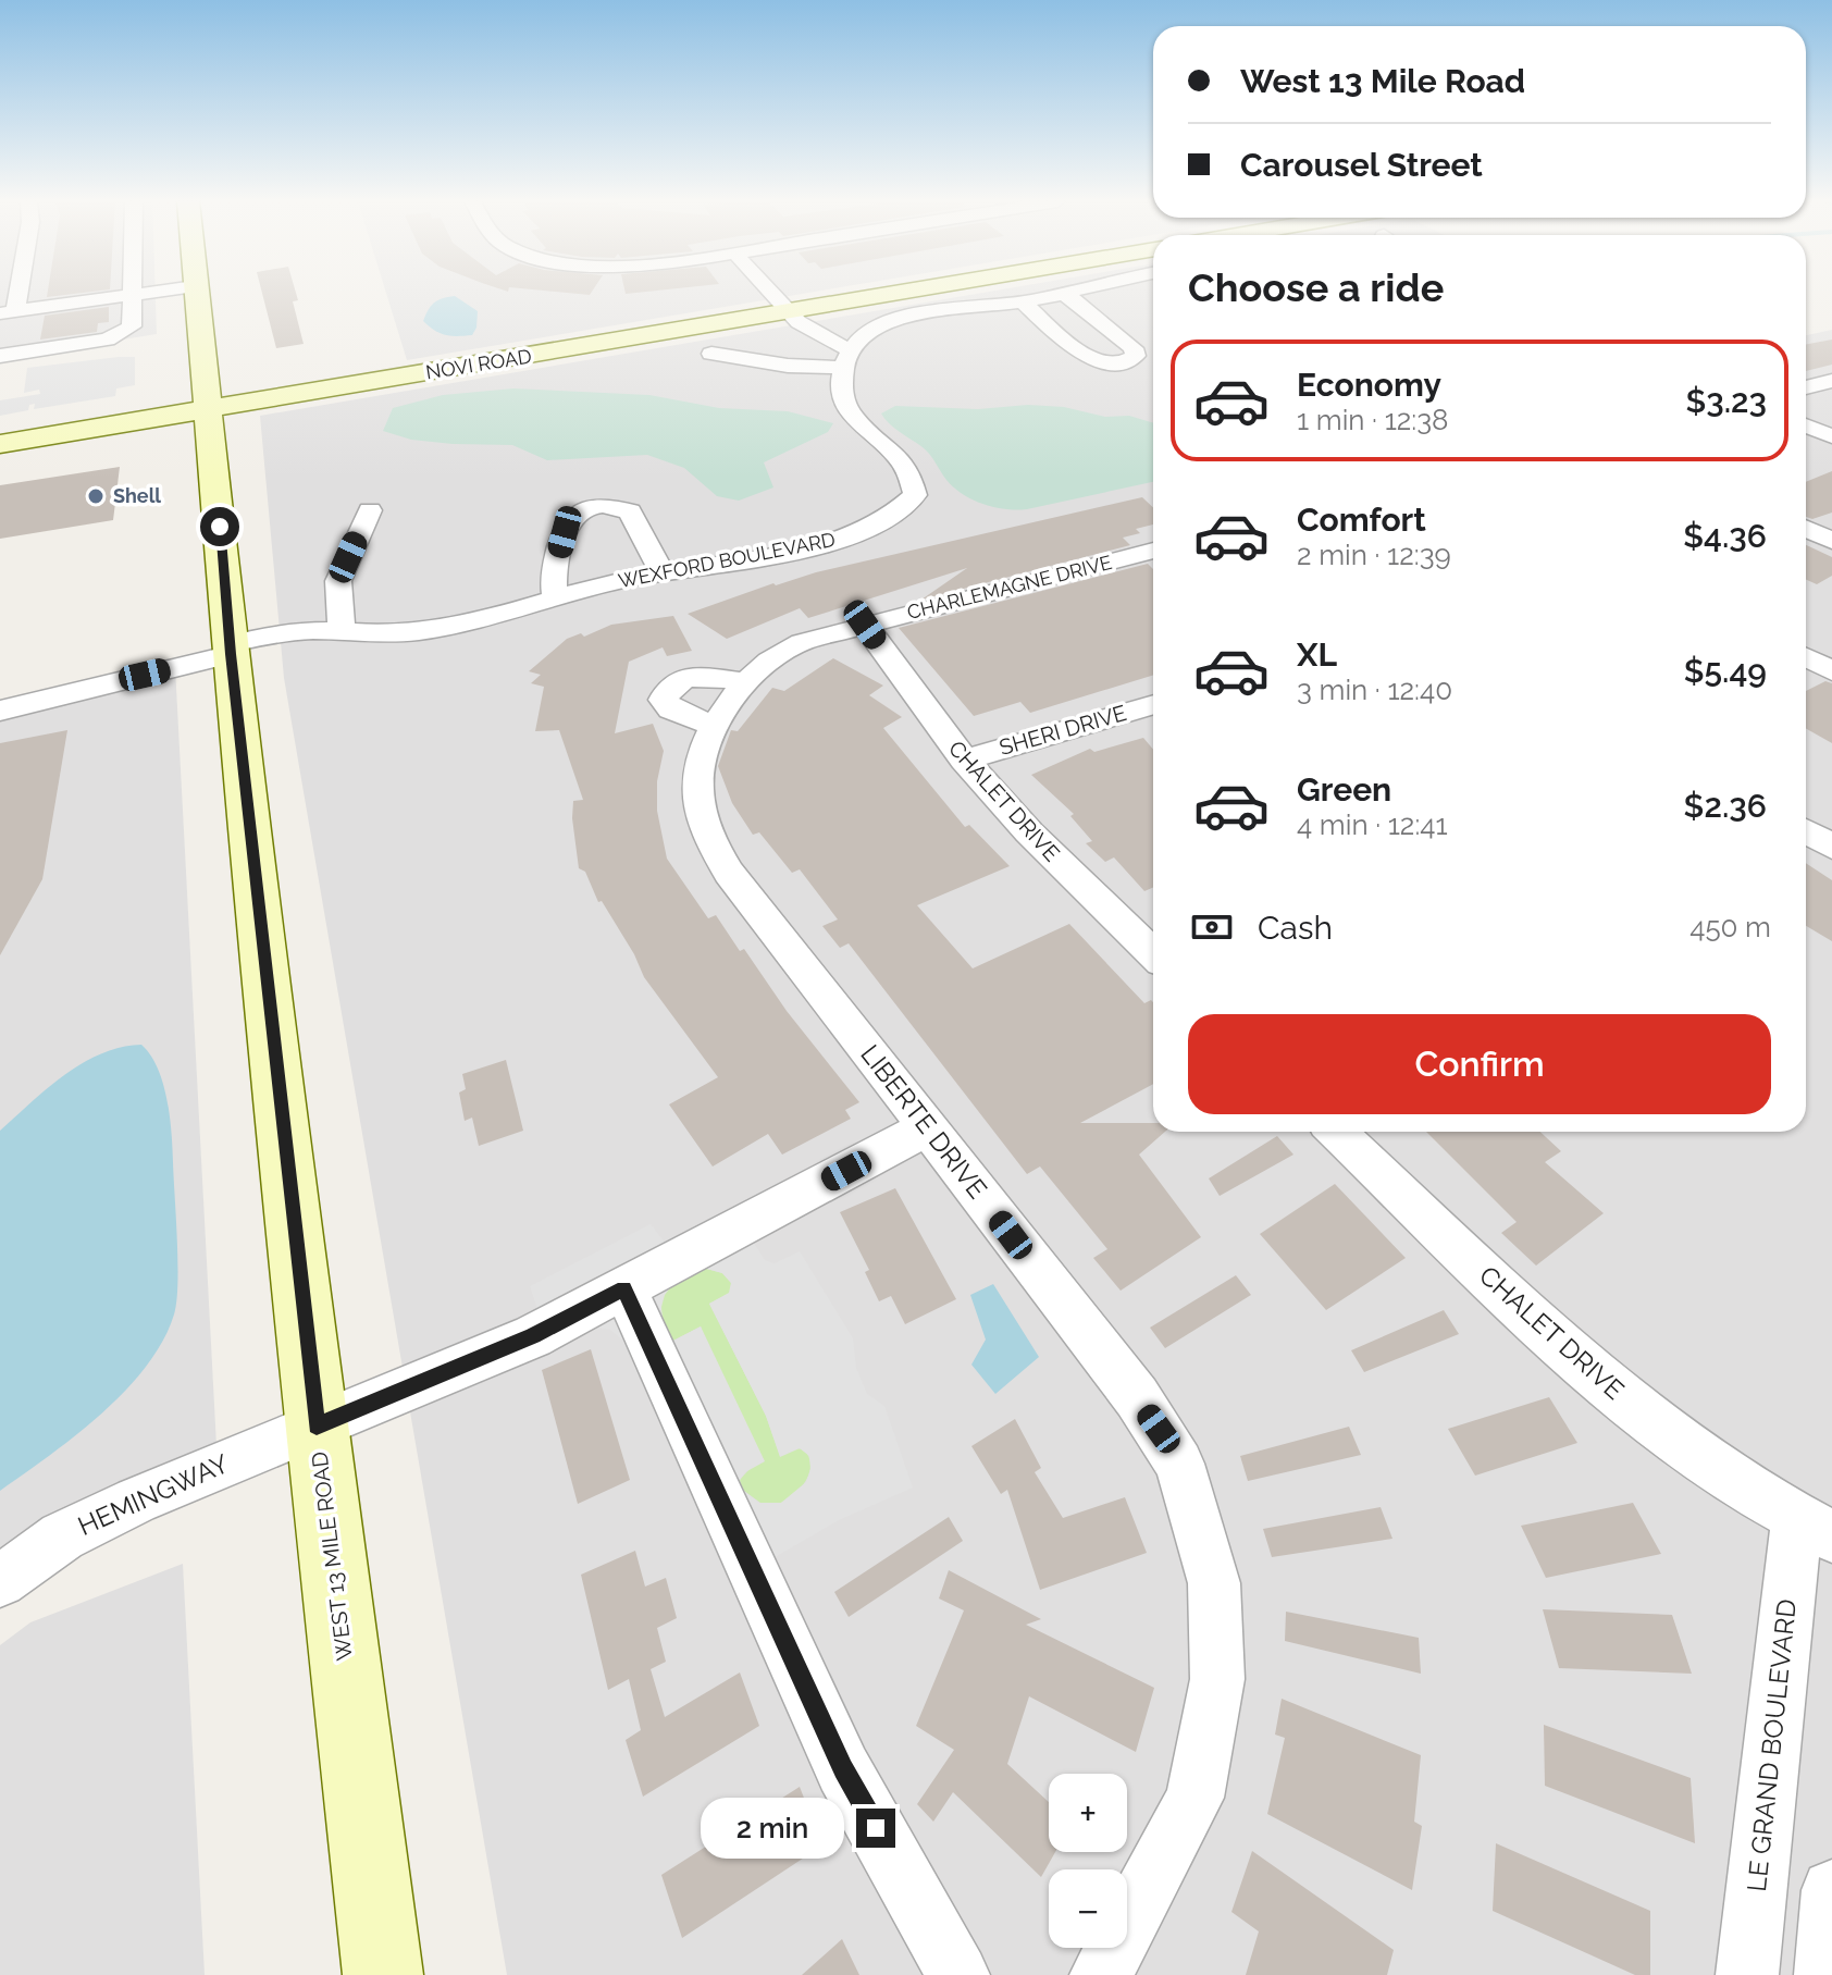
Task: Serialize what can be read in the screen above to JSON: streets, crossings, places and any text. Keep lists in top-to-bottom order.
{
  "streets": {
    "street": [
      "NOVI ROAD",
      "WEXFORD BOULEVARD",
      "CHARLEMAGNE DRIVE",
      "SHERI DRIVE",
      "CHALET DRIVE",
      "LIBERTE DRIVE",
      "HEMINGWAY",
      "WEST 13 MILE ROAD",
      "LE GRAND BOULEVARD"
    ]
  },
  "crossings": [
    ["NOVI ROAD", "WEST 13 MILE ROAD"],
    ["WEXFORD BOULEVARD", "WEST 13 MILE ROAD"],
    ["CHARLEMAGNE DRIVE", "CHALET DRIVE"],
    ["CHARLEMAGNE DRIVE", "LIBERTE DRIVE"],
    ["SHERI DRIVE", "CHALET DRIVE"],
    ["CHALET DRIVE", "LE GRAND BOULEVARD"],
    ["LIBERTE DRIVE", "HEMINGWAY"],
    ["HEMINGWAY", "WEST 13 MILE ROAD"]
  ],
  "places": ["Shell"],
  "page": {
    "banner": ["West 13 Mile Road", "Carousel Street"],
    "heading": "Choose a ride",
    "list": [
      {
        "name": "Economy",
        "note": "1 min · 12:38",
        "value": "$3.23"
      },
      {
        "name": "Comfort",
        "note": "2 min · 12:39",
        "value": "$4.36"
      },
      {
        "name": "XL",
        "note": "3 min · 12:40",
        "value": "$5.49"
      },
      {
        "name": "Green",
        "note": "4 min · 12:41",
        "value": "$2.36"
      }
    ],
    "pay": ["Cash", "450 m"],
    "buttons": "Confirm",
    "map_buttons": ["+", "−"],
    "bubble": "2 min"
  }
}
